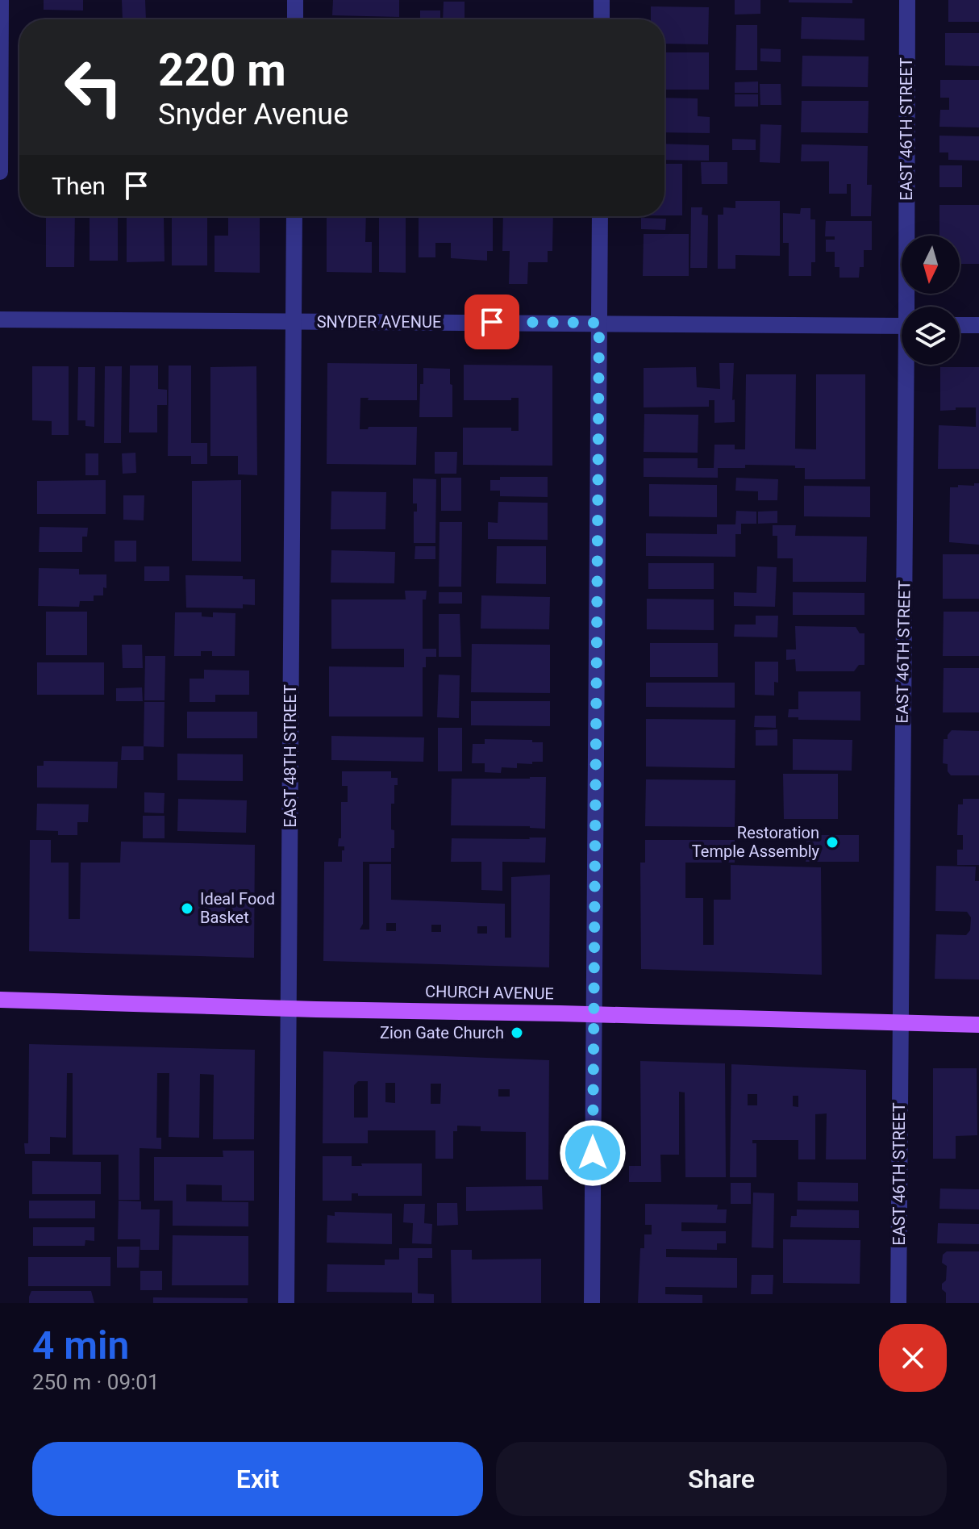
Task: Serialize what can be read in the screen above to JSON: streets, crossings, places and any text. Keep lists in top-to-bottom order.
{
  "streets": {
    "main road": ["CHURCH AVENUE"],
    "street": ["EAST 46TH STREET", "SNYDER AVENUE", "EAST 48TH STREET"]
  },
  "crossings": [
    ["EAST 46TH STREET", "CHURCH AVENUE"],
    ["SNYDER AVENUE", "EAST 48TH STREET"],
    ["EAST 48TH STREET", "CHURCH AVENUE"]
  ],
  "places": ["Restoration Temple Assembly", "Ideal Food Basket", "Zion Gate Church"],
  "north": "bottom",
  "page": {
    "turn": ["220 m", "Snyder Avenue"],
    "then": "Then",
    "heading": ["4 min", "250 m · 09:01"],
    "buttons": ["Exit", "Share"]
  }
}
